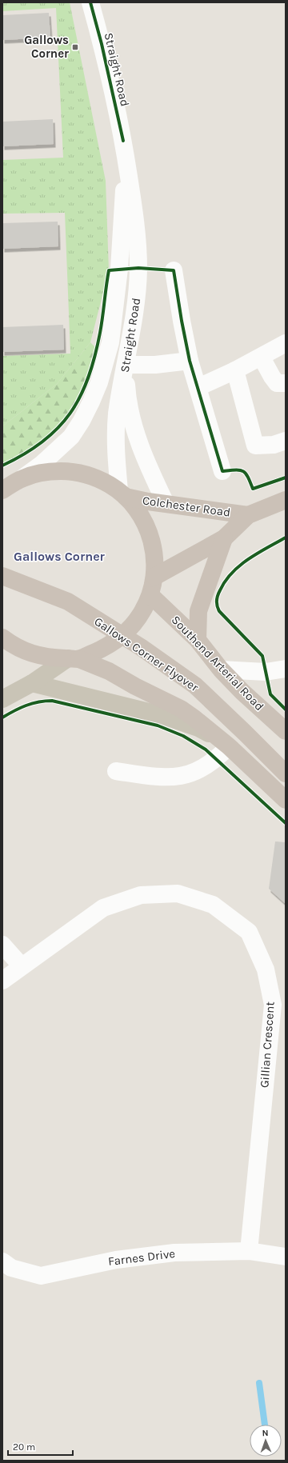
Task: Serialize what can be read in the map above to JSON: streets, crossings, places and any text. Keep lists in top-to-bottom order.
{
  "streets": {
    "highway": ["Colchester Road", "Gallows Corner Flyover", "Southend Arterial Road"],
    "street": ["Straight Road", "Gillian Crescent", "Farnes Drive"]
  },
  "crossings": [
    ["Straight Road", "Colchester Road"],
    ["Gillian Crescent", "Farnes Drive"]
  ],
  "districts": ["Gallows Corner"],
  "places": {
    "transit": ["Gallows Corner"]
  },
  "scale_bar": "20 m",
  "north": "top"
}
